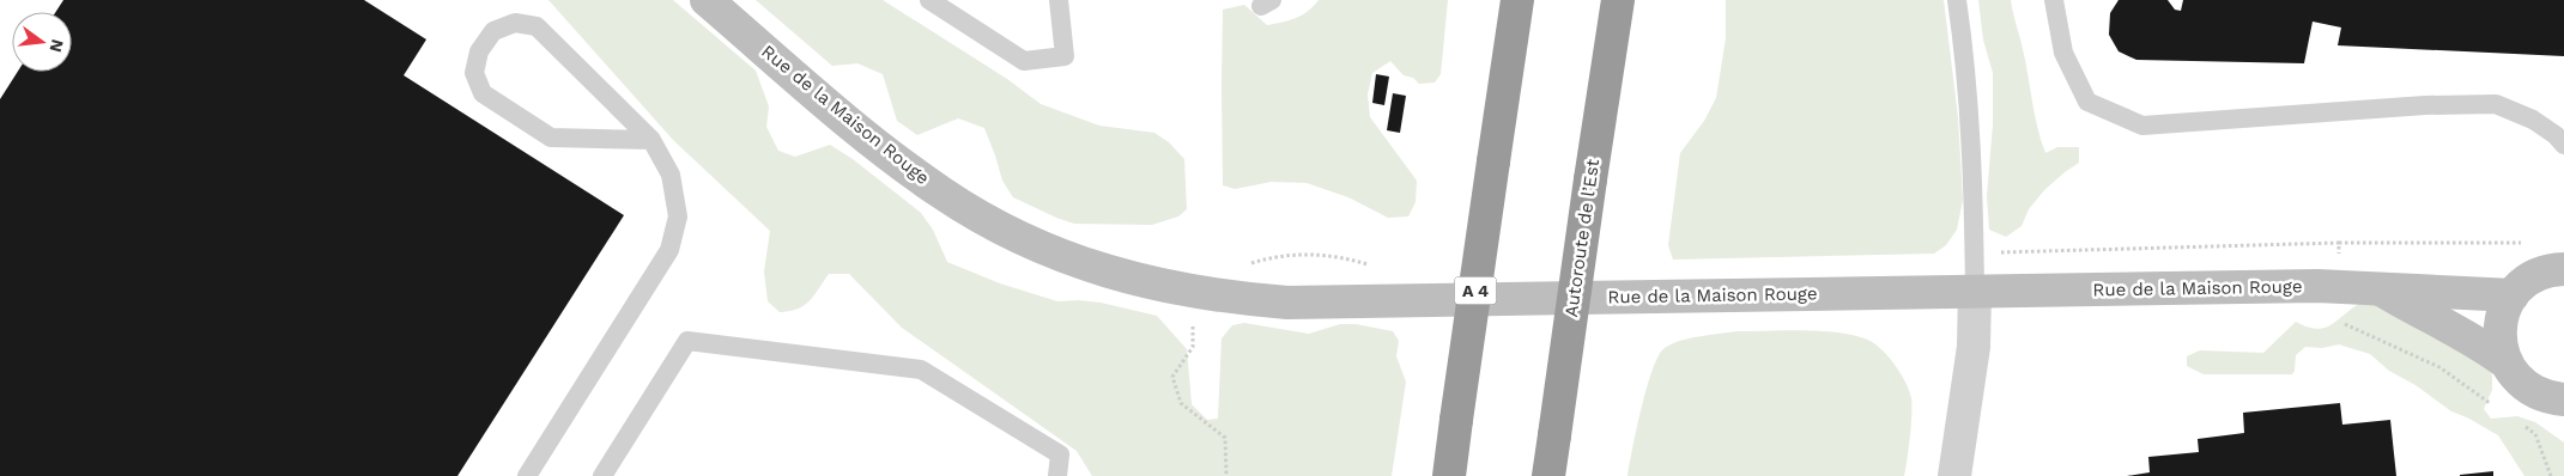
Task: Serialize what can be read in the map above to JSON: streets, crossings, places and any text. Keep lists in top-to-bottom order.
{
  "streets": {
    "highway": ["Autoroute de l’Est", "A 4"],
    "street": ["Rue de la Maison Rouge"]
  },
  "north": "right"
}
